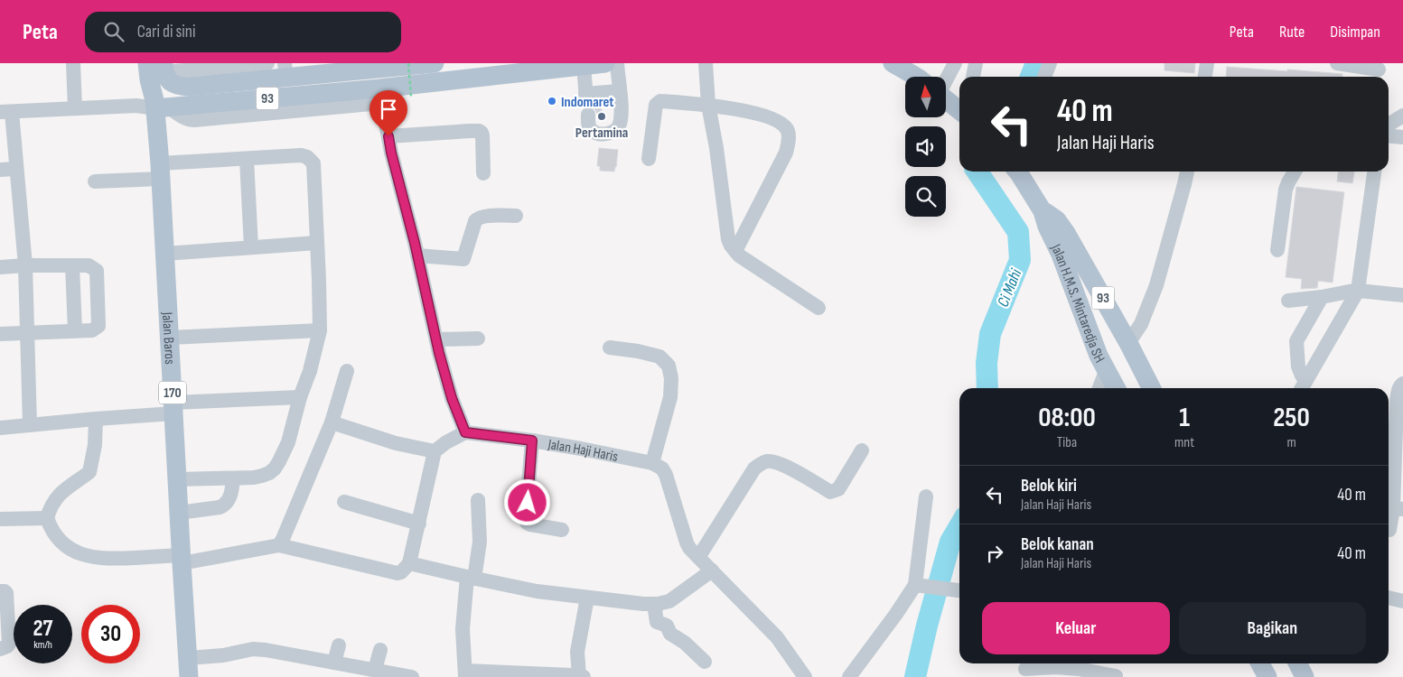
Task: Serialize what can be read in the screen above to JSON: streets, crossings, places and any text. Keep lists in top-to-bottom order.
{
  "streets": {
    "main road": [
      "93",
      "Jalan H.M.S. Mintaredja SH",
      "Jalan Baros",
      "170"
    ],
    "street": ["Jalan Haji Haris"]
  },
  "crossings": [
    ["93", "Jalan Baros"],
    ["93", "170"],
    ["Jalan Baros", "170"]
  ],
  "water": ["Ci Mahi"],
  "places": ["Indomaret", "Pertamina"],
  "north": "top",
  "page": {
    "header": "Peta",
    "search": "Cari di sini",
    "nav": ["Peta", "Rute", "Disimpan"],
    "turn": ["40 m", "Jalan Haji Haris"],
    "eta": [
      "08:00",
      "Tiba",
      "1",
      "mnt",
      "250",
      "m"
    ],
    "list": [
      {
        "name": "Belok kiri",
        "note": "Jalan Haji Haris",
        "value": "40 m"
      },
      {
        "name": "Belok kanan",
        "note": "Jalan Haji Haris",
        "value": "40 m"
      }
    ],
    "buttons": ["Keluar", "Bagikan"],
    "speed": "27 km/h",
    "limit": "30"
  }
}
